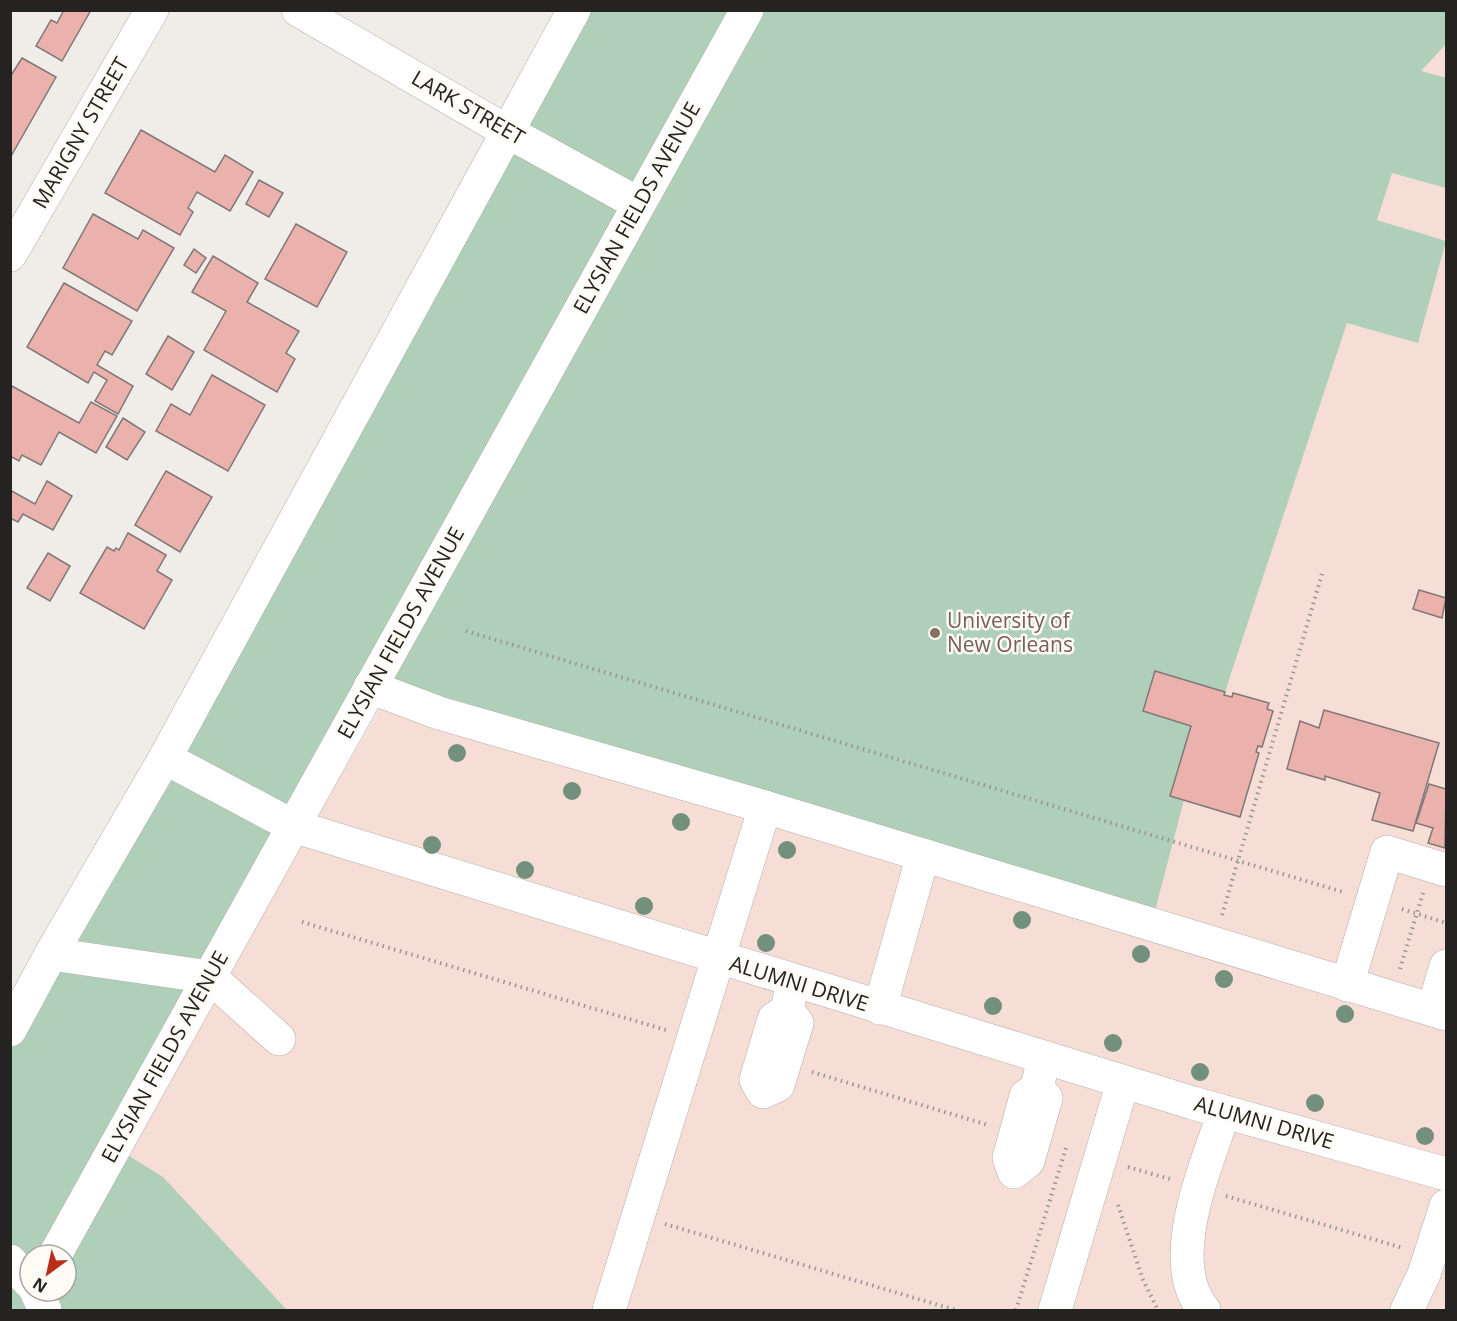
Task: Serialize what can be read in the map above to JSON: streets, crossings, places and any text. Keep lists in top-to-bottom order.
{
  "streets": {
    "street": [
      "LARK STREET",
      "MARIGNY STREET",
      "ELYSIAN FIELDS AVENUE",
      "ALUMNI DRIVE"
    ]
  },
  "crossings": [
    ["LARK STREET", "ELYSIAN FIELDS AVENUE"],
    ["ELYSIAN FIELDS AVENUE", "ALUMNI DRIVE"]
  ],
  "places": ["University of New Orleans"],
  "north": "bottom left"
}
